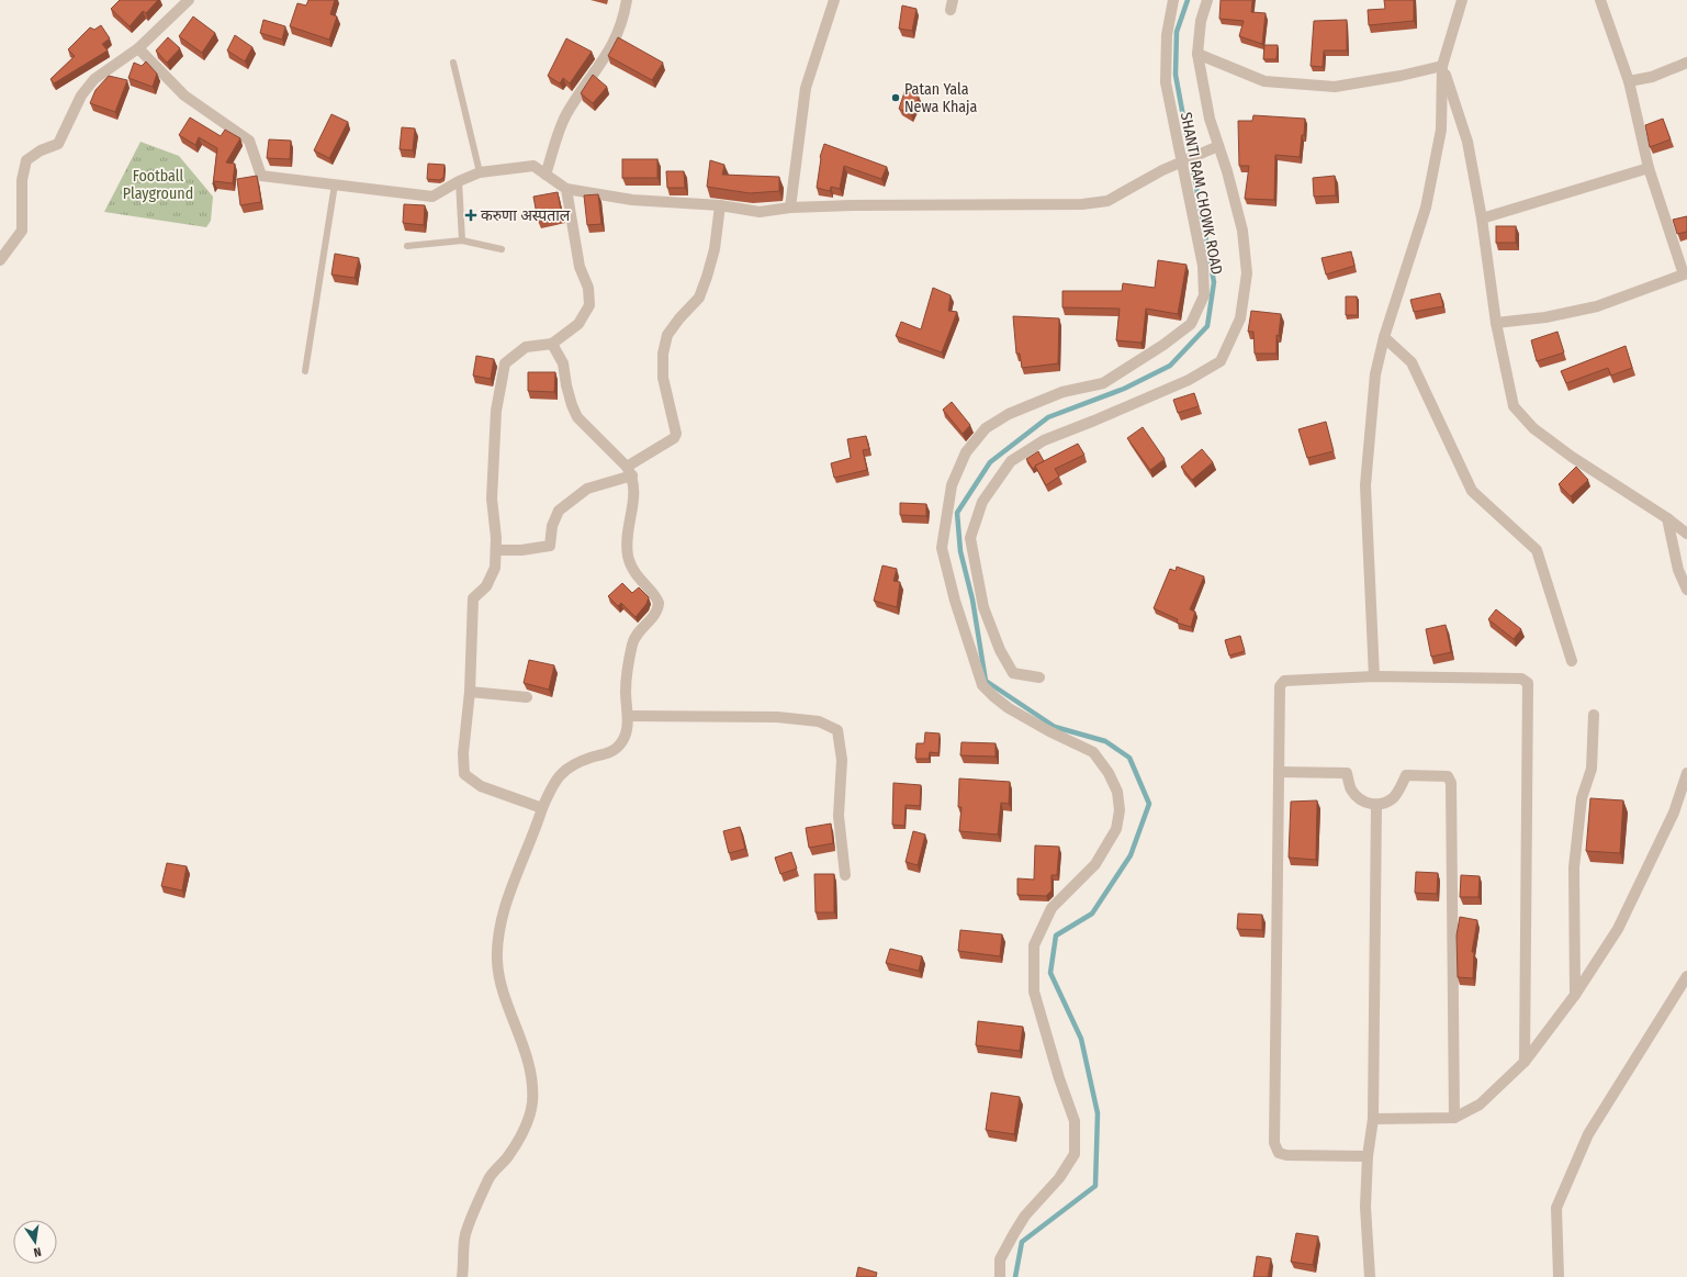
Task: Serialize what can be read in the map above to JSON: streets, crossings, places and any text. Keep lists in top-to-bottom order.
{
  "streets": {
    "street": ["SHANTI RAM CHOWK ROAD"]
  },
  "parks": ["Football Playground"],
  "places": {
    "other": ["Patan Yala Newa Khaja"],
    "health": ["करुणा अस्पताल"]
  },
  "north": "bottom"
}
